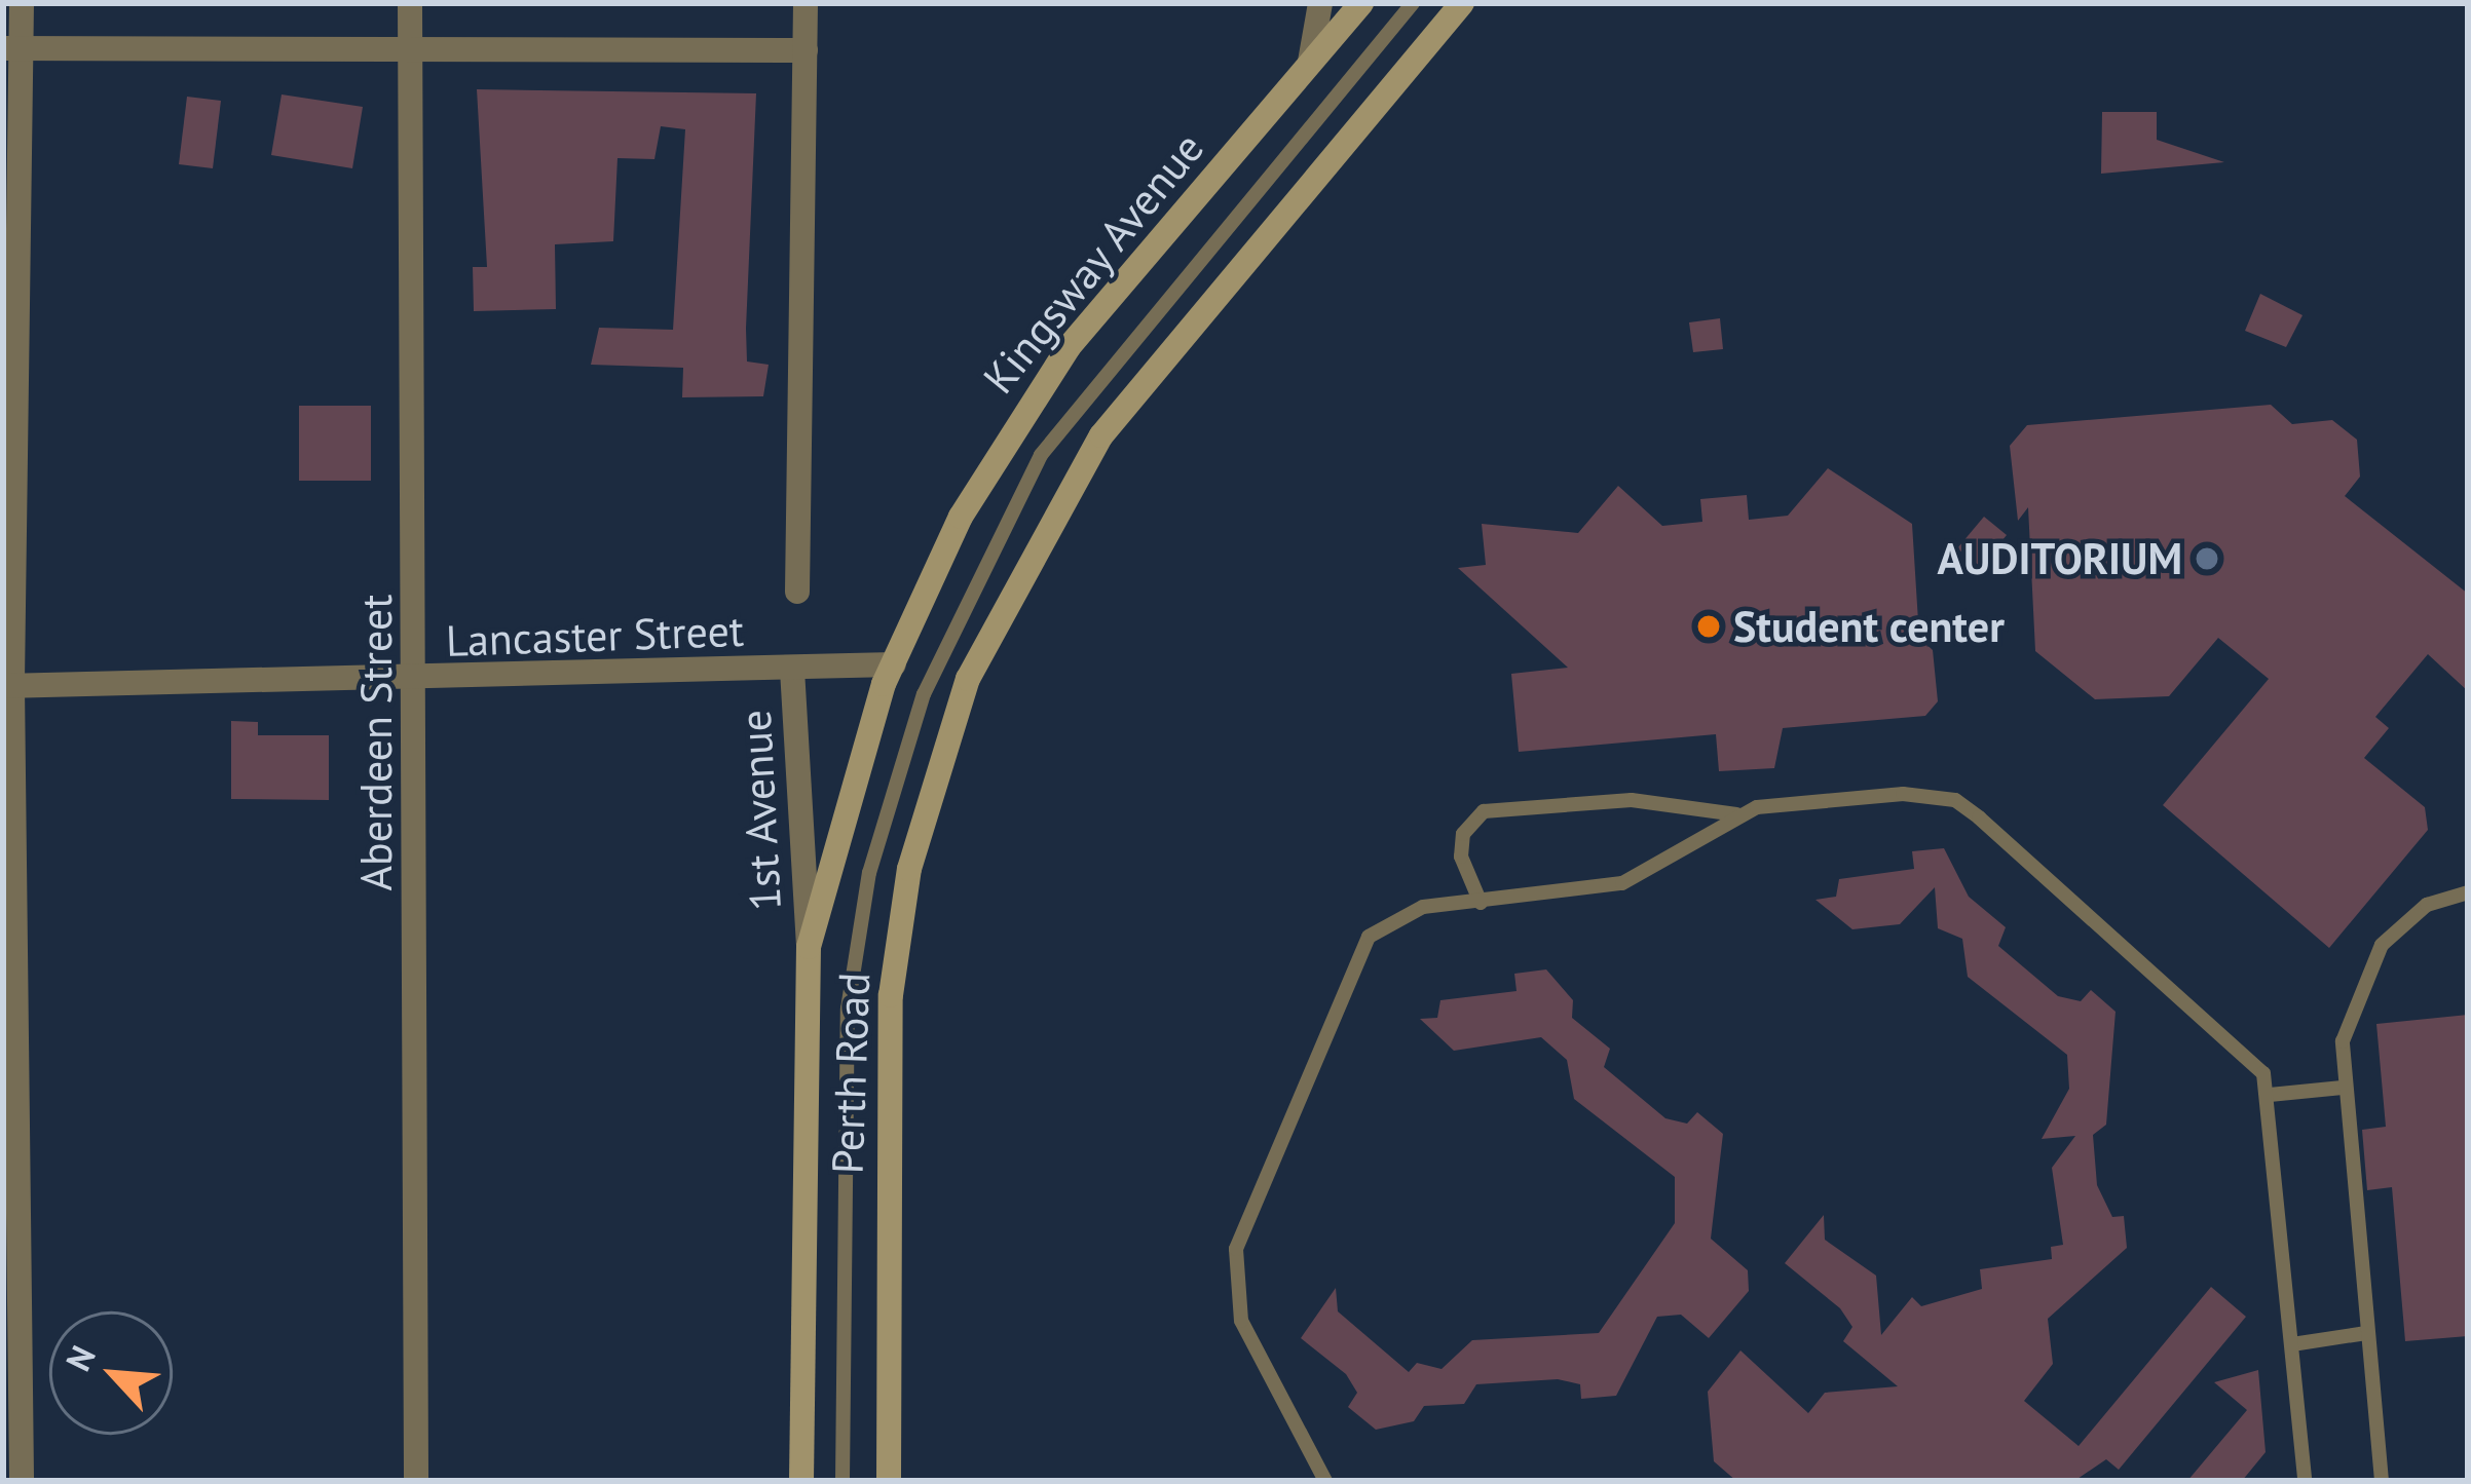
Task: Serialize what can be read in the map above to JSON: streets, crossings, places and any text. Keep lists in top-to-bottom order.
{
  "streets": {
    "main road": ["Kingsway Avenue", "Perth Road"],
    "street": ["Lancaster Street", "Aberdeen Street", "1st Avenue"]
  },
  "crossings": [
    ["Kingsway Avenue", "Lancaster Street"],
    ["Kingsway Avenue", "1st Avenue"],
    ["Kingsway Avenue", "Perth Road"],
    ["Lancaster Street", "Aberdeen Street"],
    ["Lancaster Street", "1st Avenue"],
    ["1st Avenue", "Perth Road"]
  ],
  "places": ["AUDITORIUM", "Student center"],
  "north": "top left"
}
